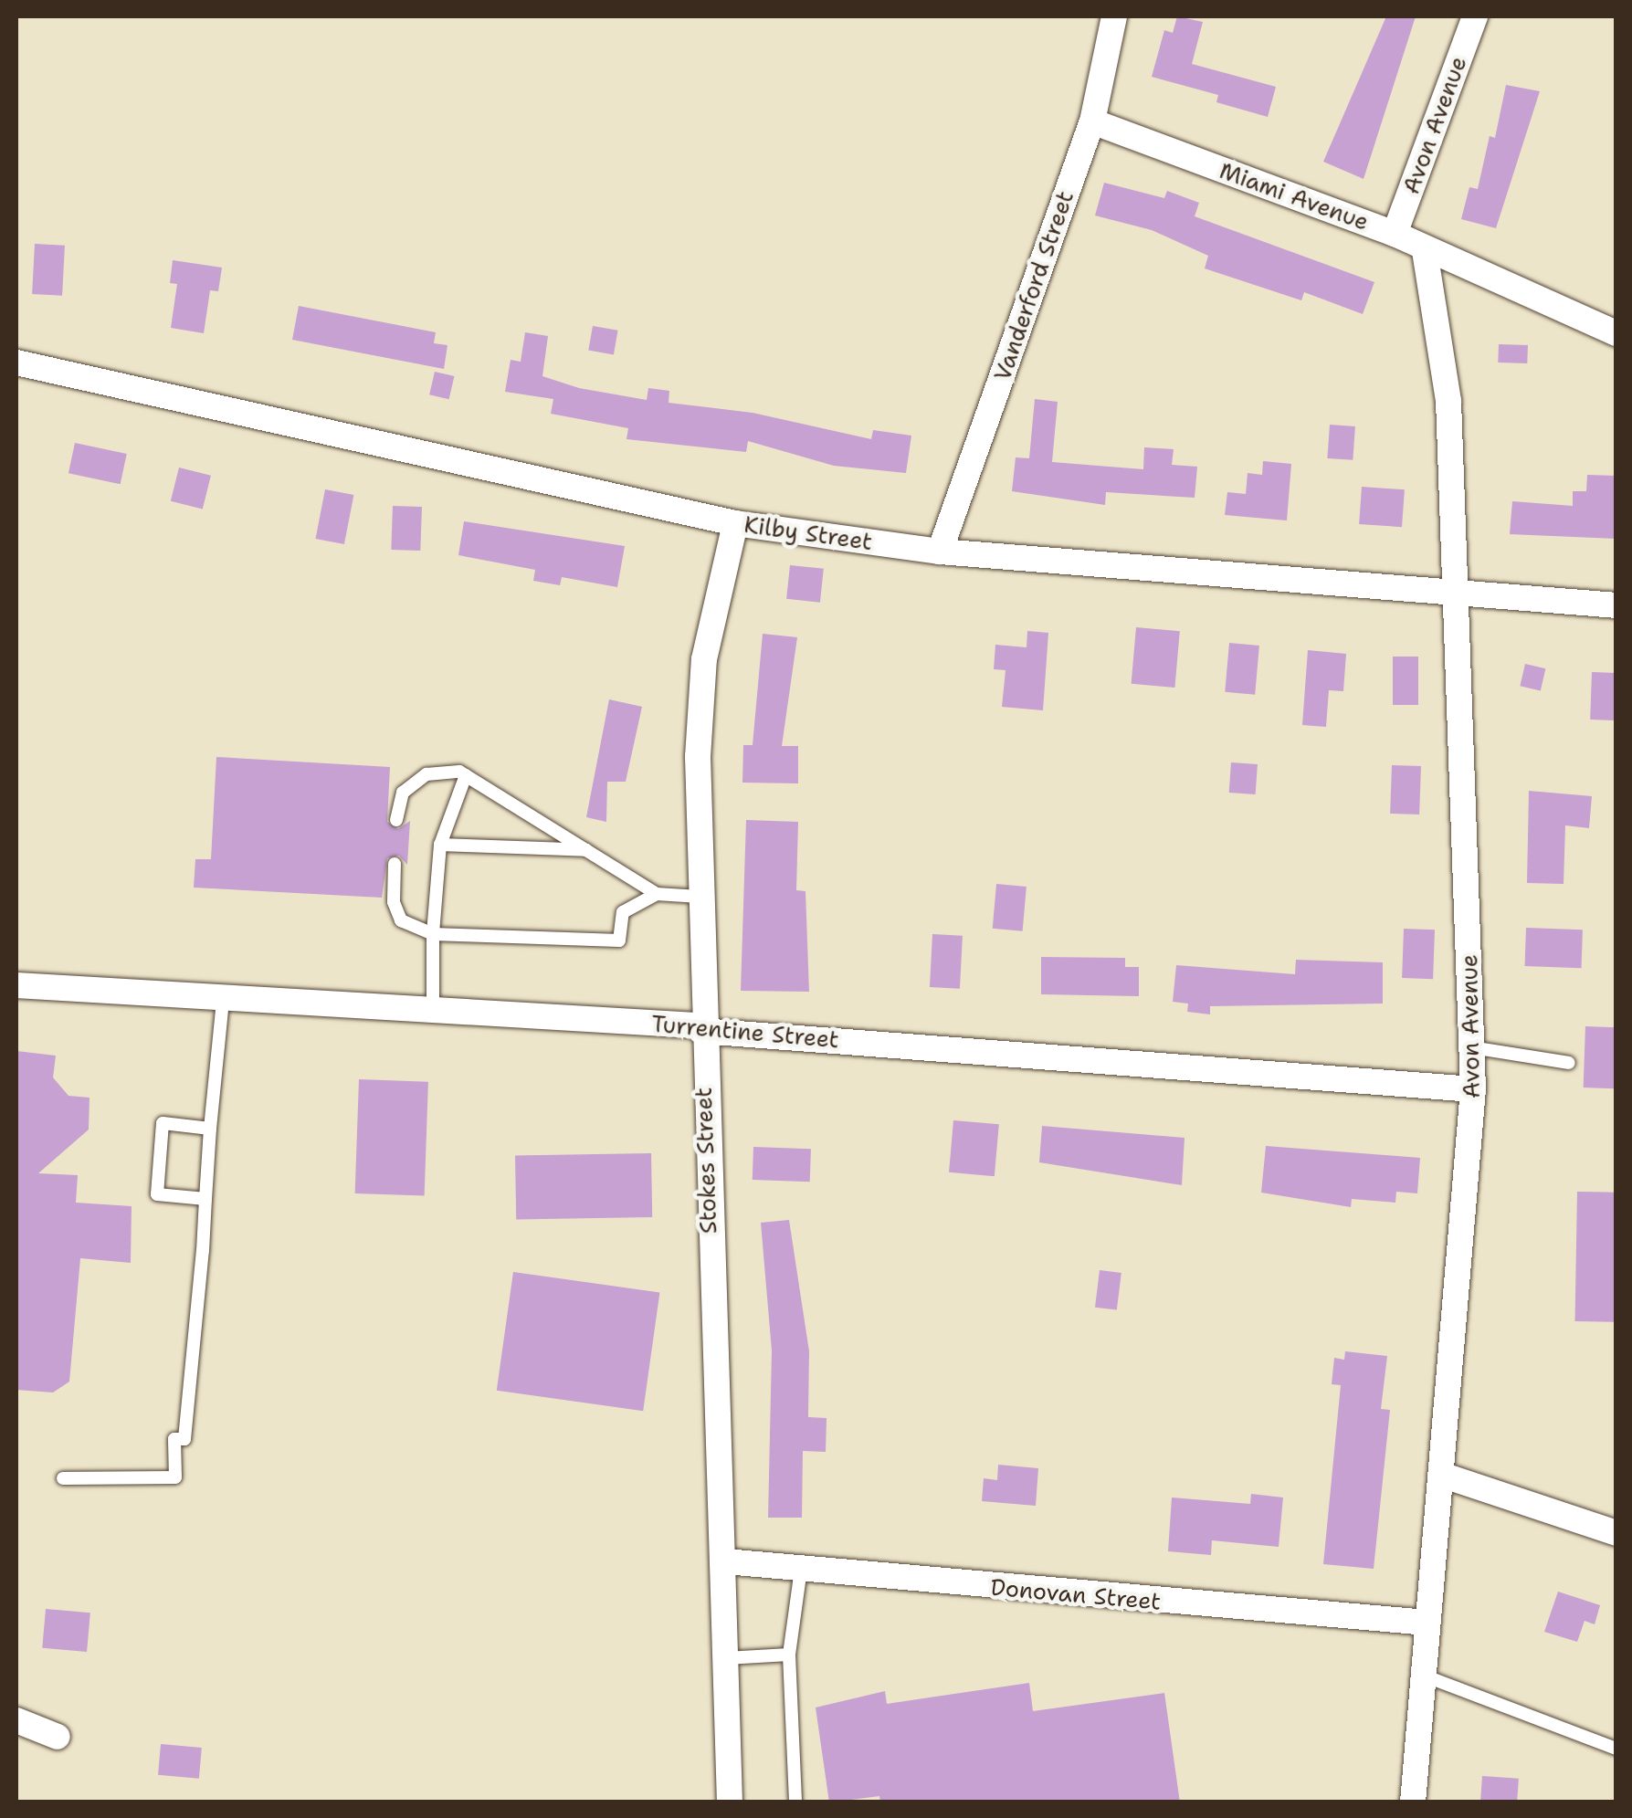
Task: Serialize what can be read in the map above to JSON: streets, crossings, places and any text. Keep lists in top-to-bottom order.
{
  "streets": {
    "street": [
      "Avon Avenue",
      "Miami Avenue",
      "Vanderford Street",
      "Kilby Street",
      "Turrentine Street",
      "Stokes Street",
      "Donovan Street"
    ]
  },
  "crossings": [
    ["Avon Avenue", "Miami Avenue"],
    ["Avon Avenue", "Kilby Street"],
    ["Avon Avenue", "Turrentine Street"],
    ["Avon Avenue", "Donovan Street"],
    ["Miami Avenue", "Vanderford Street"],
    ["Vanderford Street", "Kilby Street"],
    ["Kilby Street", "Stokes Street"],
    ["Turrentine Street", "Stokes Street"],
    ["Stokes Street", "Donovan Street"]
  ]
}
